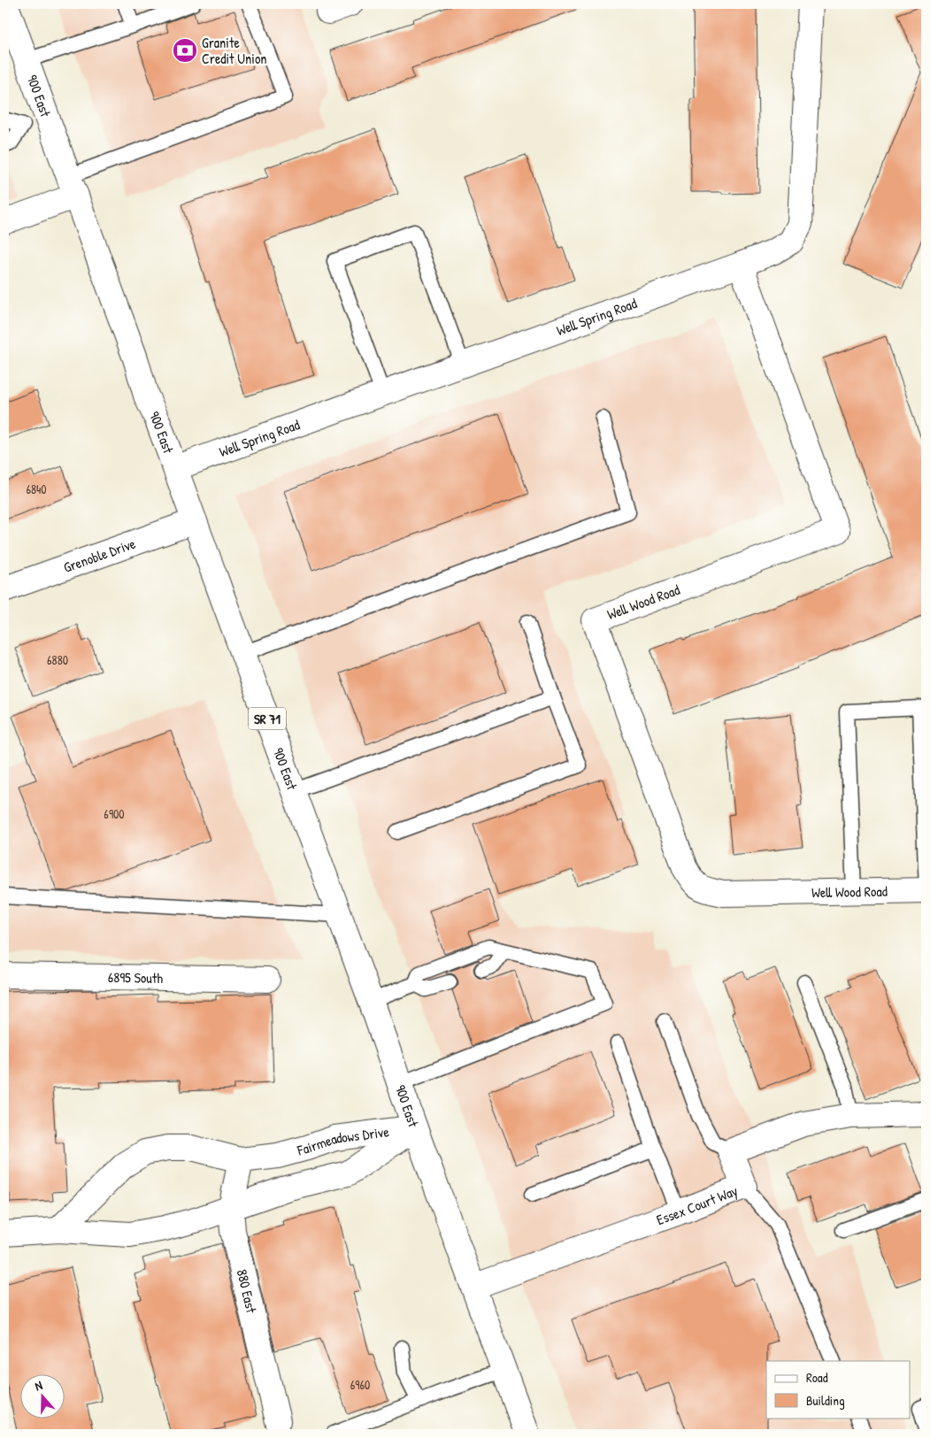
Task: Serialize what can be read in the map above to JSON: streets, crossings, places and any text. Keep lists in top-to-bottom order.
{
  "streets": {
    "street": [
      "900 East",
      "Well Spring Road",
      "Grenoble Drive",
      "Well Wood Road",
      "SR 71",
      "6895 South",
      "Fairmeadows Drive",
      "Essex Court Way",
      "880 East"
    ]
  },
  "crossings": [
    ["900 East", "Well Spring Road"],
    ["900 East", "Grenoble Drive"],
    ["900 East", "Fairmeadows Drive"],
    ["900 East", "Essex Court Way"],
    ["Well Spring Road", "Well Wood Road"],
    ["Fairmeadows Drive", "880 East"]
  ],
  "places": {
    "bank": ["Granite Credit Union"]
  },
  "house_numbers": [
    "6840",
    "6880",
    "6900",
    "6960"
  ],
  "legend": ["Road", "Building"],
  "north": "top"
}
